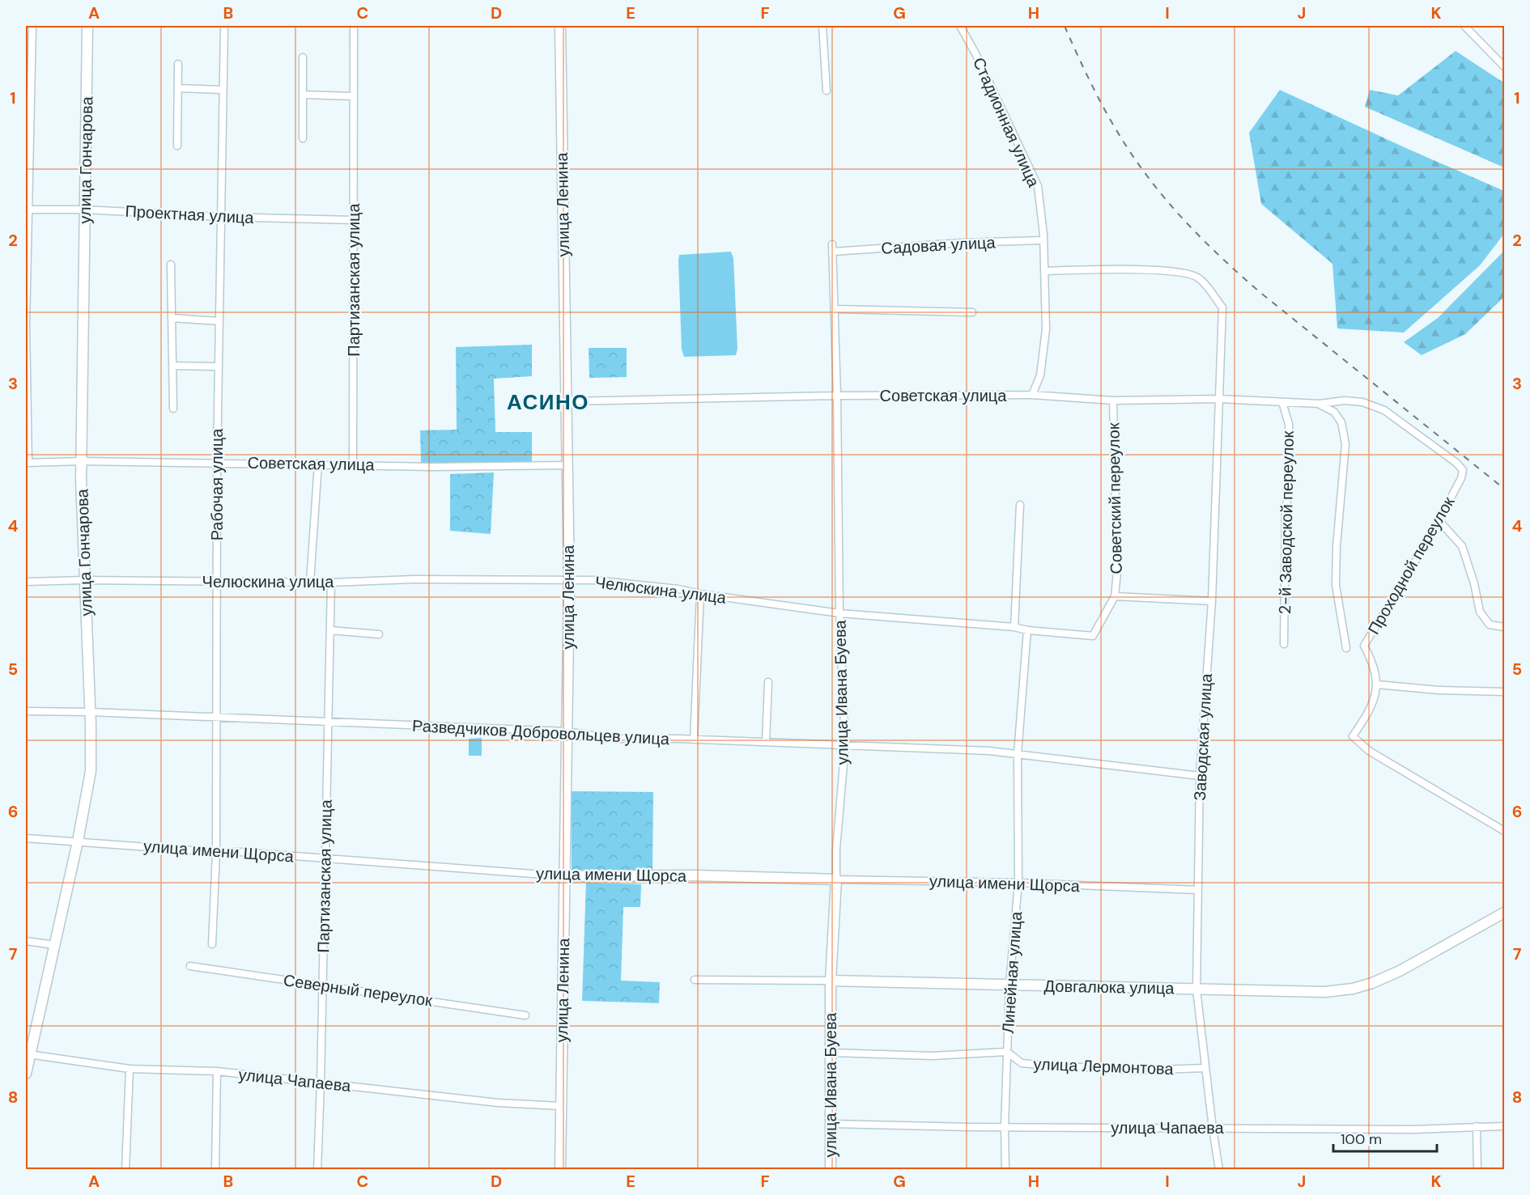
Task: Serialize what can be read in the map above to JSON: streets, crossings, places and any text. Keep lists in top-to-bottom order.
{
  "streets": {
    "street": [
      "Стадионная улица",
      "улица Гончарова",
      "улица Ленина",
      "Проектная улица",
      "Садовая улица",
      "Партизанская улица",
      "Советская улица",
      "Рабочая улица",
      "Советский переулок",
      "2-й Заводской переулок",
      "Проходной переулок",
      "Челюскина улица",
      "улица Ивана Буева",
      "Разведчиков Добровольцев улица",
      "Заводская улица",
      "улица имени Щорса",
      "Линейная улица",
      "Довгалюка улица",
      "Северный переулок",
      "улица Лермонтова",
      "улица Чапаева"
    ]
  },
  "crossings": [
    ["Стадионная улица", "Садовая улица"],
    ["Стадионная улица", "Советская улица"],
    ["Стадионная улица", "Заводская улица"],
    ["улица Гончарова", "Проектная улица"],
    ["улица Гончарова", "Советская улица"],
    ["улица Гончарова", "Челюскина улица"],
    ["улица Гончарова", "Разведчиков Добровольцев улица"],
    ["улица Гончарова", "улица имени Щорса"],
    ["улица Гончарова", "улица Чапаева"],
    ["улица Ленина", "Советская улица"],
    ["улица Ленина", "Челюскина улица"],
    ["улица Ленина", "Разведчиков Добровольцев улица"],
    ["улица Ленина", "улица имени Щорса"],
    ["улица Ленина", "улица Чапаева"],
    ["Проектная улица", "Партизанская улица"],
    ["Проектная улица", "Рабочая улица"],
    ["Садовая улица", "улица Ивана Буева"],
    ["Партизанская улица", "Советская улица"],
    ["Партизанская улица", "Челюскина улица"],
    ["Партизанская улица", "Разведчиков Добровольцев улица"],
    ["Партизанская улица", "улица имени Щорса"],
    ["Партизанская улица", "Северный переулок"],
    ["Партизанская улица", "улица Чапаева"],
    ["Советская улица", "Рабочая улица"],
    ["Советская улица", "Советский переулок"],
    ["Советская улица", "2-й Заводской переулок"],
    ["Советская улица", "Проходной переулок"],
    ["Советская улица", "улица Ивана Буева"],
    ["Советская улица", "Заводская улица"],
    ["Рабочая улица", "Челюскина улица"],
    ["Рабочая улица", "Разведчиков Добровольцев улица"],
    ["Рабочая улица", "улица имени Щорса"],
    ["Советский переулок", "Челюскина улица"],
    ["Челюскина улица", "улица Ивана Буева"],
    ["Челюскина улица", "Линейная улица"],
    ["улица Ивана Буева", "Разведчиков Добровольцев улица"],
    ["улица Ивана Буева", "улица имени Щорса"],
    ["улица Ивана Буева", "Довгалюка улица"],
    ["улица Ивана Буева", "улица Чапаева"],
    ["Разведчиков Добровольцев улица", "Заводская улица"],
    ["Разведчиков Добровольцев улица", "Линейная улица"],
    ["Заводская улица", "улица имени Щорса"],
    ["Заводская улица", "Довгалюка улица"],
    ["Заводская улица", "улица Лермонтова"],
    ["Заводская улица", "улица Чапаева"],
    ["улица имени Щорса", "Линейная улица"],
    ["Линейная улица", "Довгалюка улица"],
    ["Линейная улица", "улица Лермонтова"],
    ["Линейная улица", "улица Чапаева"]
  ],
  "districts": ["АСИНО"],
  "scale_bar": "100 m",
  "grid": {
    "columns": [
      "A",
      "B",
      "C",
      "D",
      "E",
      "F",
      "G",
      "H",
      "I",
      "J",
      "K"
    ],
    "rows": [
      "1",
      "2",
      "3",
      "4",
      "5",
      "6",
      "7",
      "8"
    ]
  }
}
